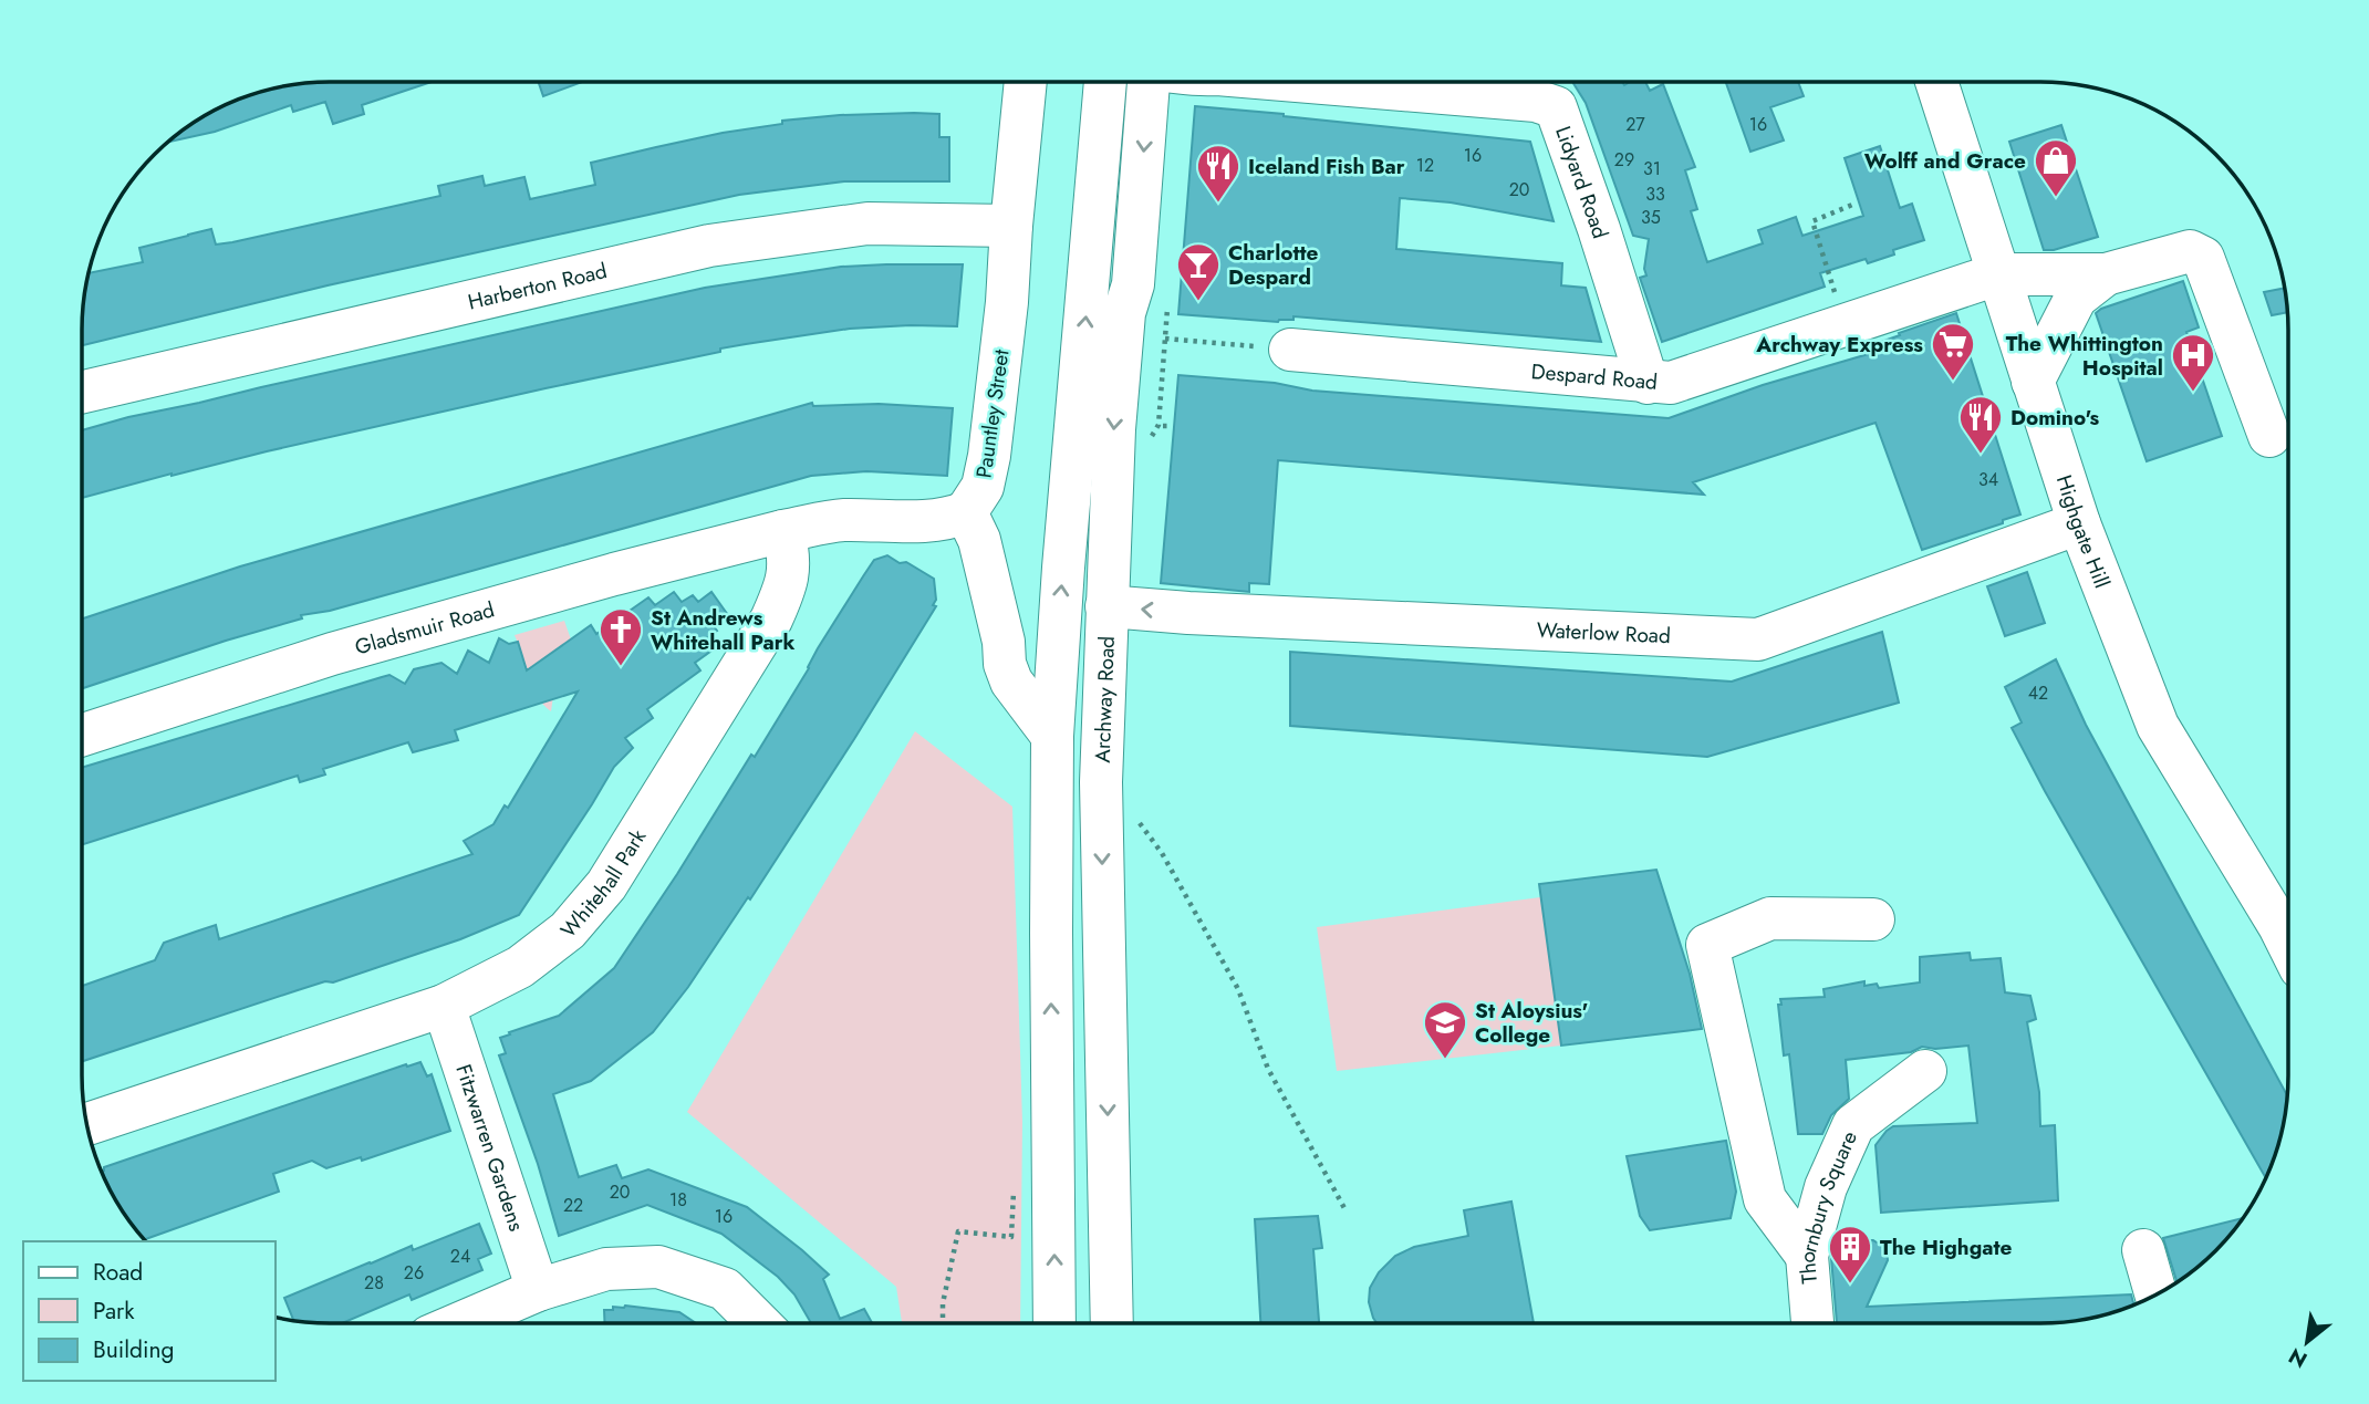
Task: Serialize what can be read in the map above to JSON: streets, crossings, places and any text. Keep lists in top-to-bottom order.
{
  "streets": {
    "main road": [
      "Lidyard Road",
      "Harberton Road",
      "Despard Road",
      "Pauntley Street",
      "Highgate Hill",
      "Gladsmuir Road",
      "Waterlow Road",
      "Archway Road",
      "Whitehall Park",
      "Fitzwarren Gardens",
      "Thornbury Square"
    ]
  },
  "crossings": [
    ["Lidyard Road", "Despard Road"],
    ["Harberton Road", "Pauntley Street"],
    ["Despard Road", "Highgate Hill"],
    ["Highgate Hill", "Waterlow Road"],
    ["Gladsmuir Road", "Whitehall Park"],
    ["Waterlow Road", "Archway Road"],
    ["Whitehall Park", "Fitzwarren Gardens"]
  ],
  "one_way": ["Waterlow Road"],
  "places": {
    "shop": ["Wolff and Grace"],
    "restaurant": ["Iceland Fish Bar", "Domino's"],
    "bar": ["Charlotte Despard"],
    "supermarket": ["Archway Express"],
    "hospital": ["The Whittington Hospital"],
    "church": ["St Andrews Whitehall Park"],
    "school or university": ["St Aloysius' College"],
    "building": ["The Highgate"]
  },
  "house_numbers": [
    "27",
    "16",
    "16",
    "29",
    "12",
    "31",
    "20",
    "33",
    "35",
    "34",
    "42",
    "20",
    "18",
    "22",
    "16",
    "24",
    "26",
    "28"
  ],
  "legend": ["Road", "Park", "Building"],
  "north": "bottom left"
}
